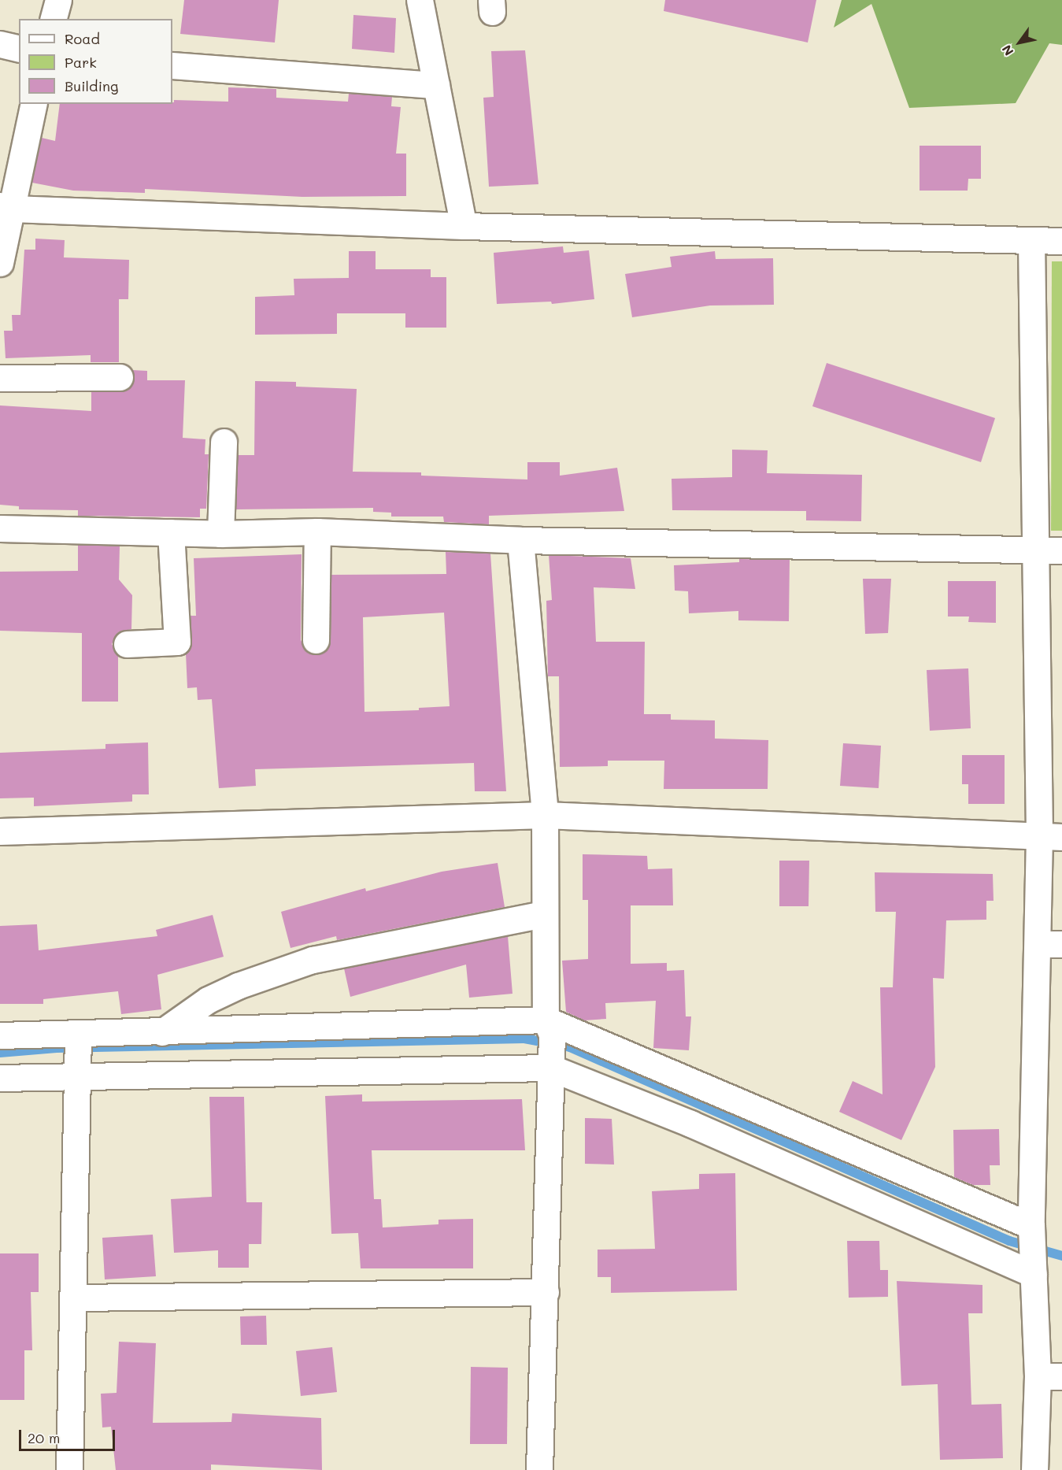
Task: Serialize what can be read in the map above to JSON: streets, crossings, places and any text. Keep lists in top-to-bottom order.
{
  "legend": ["Road", "Park", "Building"],
  "scale_bar": "20 m",
  "north": "bottom left"
}
